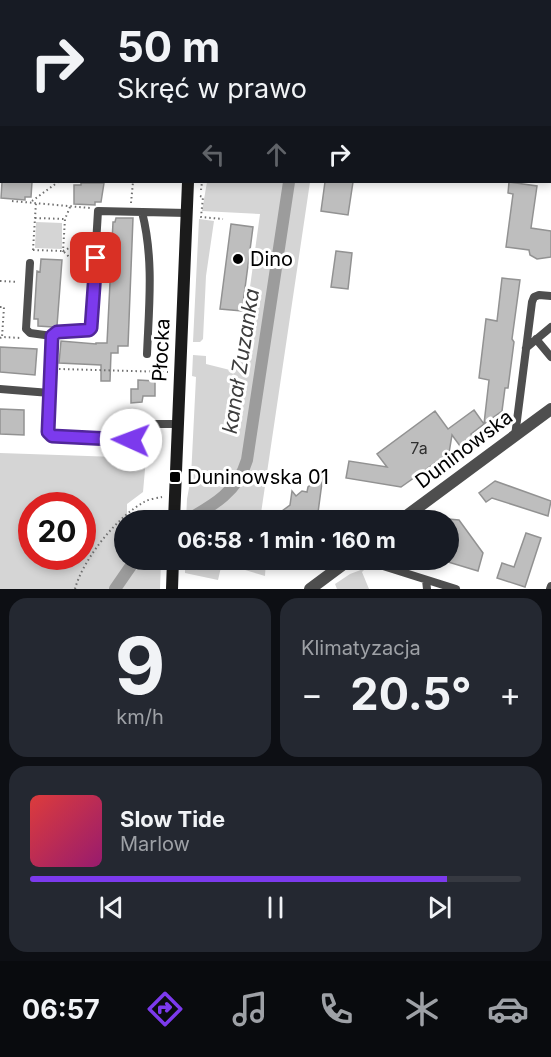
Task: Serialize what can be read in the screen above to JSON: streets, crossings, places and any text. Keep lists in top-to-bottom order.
{
  "streets": {
    "street": ["Płocka", "Duninowska"]
  },
  "water": ["kanał Zuzanka"],
  "places": {
    "other": ["Dino"],
    "transit": ["Duninowska 01"]
  },
  "house_numbers": ["7a"],
  "page": {
    "turn": ["50 m", "Skręć w prawo"],
    "limit": "20",
    "trip": "06:58 · 1 min · 160 m",
    "tile": [
      ["9", "km/h"],
      "Klimatyzacja"
    ],
    "heat": ["−", "20.5°", "+"],
    "song": ["Slow Tide", "Marlow"],
    "tabs": "06:57"
  }
}
